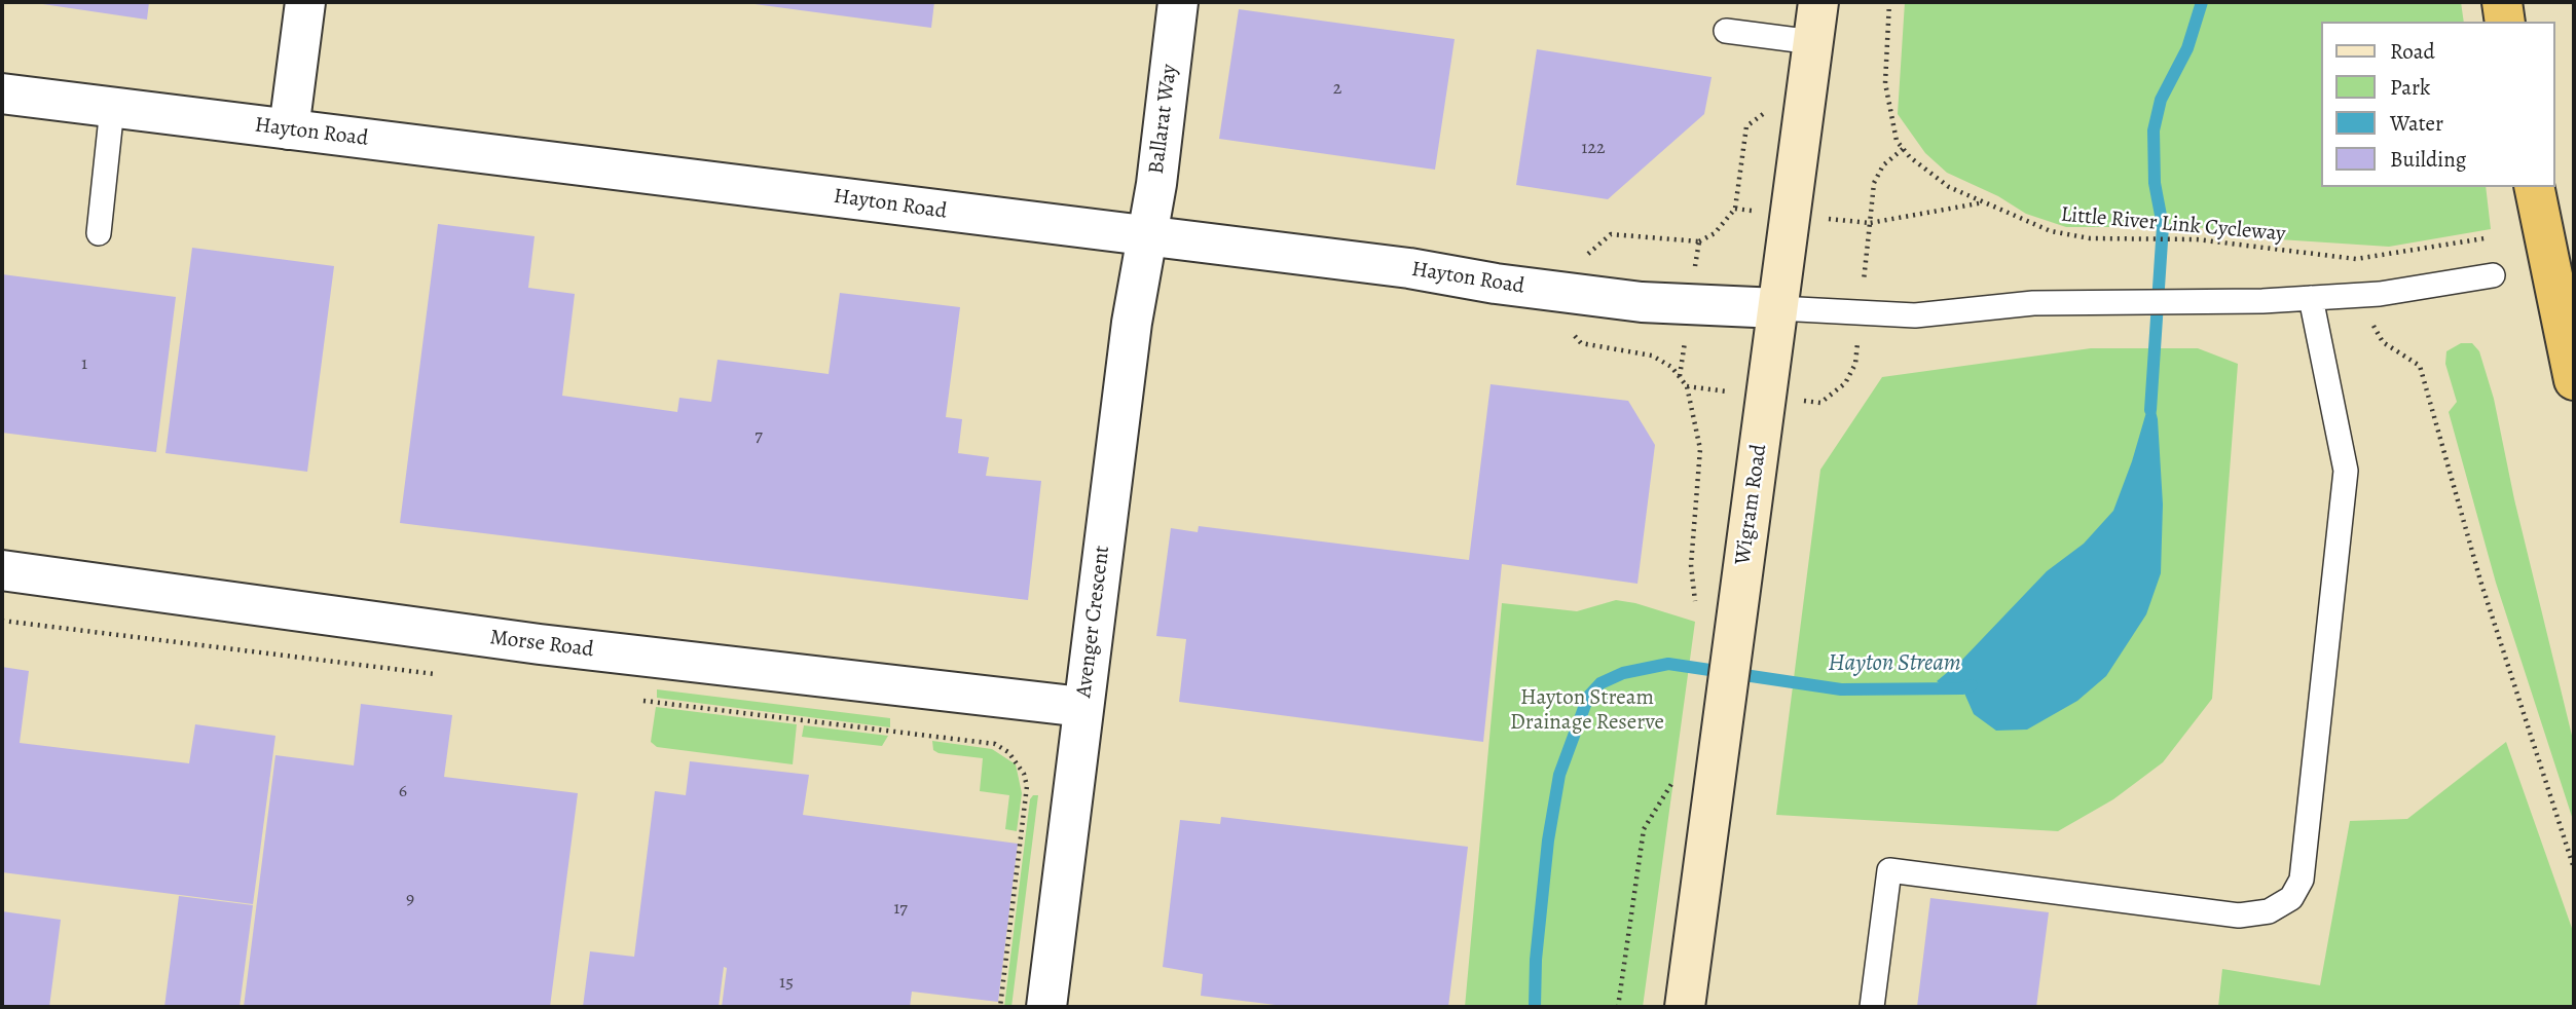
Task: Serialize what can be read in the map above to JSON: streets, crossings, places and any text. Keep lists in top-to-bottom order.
{
  "streets": {
    "main road": ["Wigram Road"],
    "street": [
      "Ballarat Way",
      "Hayton Road",
      "Avenger Crescent",
      "Morse Road"
    ],
    "path": ["Little River Link Cycleway"]
  },
  "crossings": [
    ["Ballarat Way", "Hayton Road"],
    ["Ballarat Way", "Avenger Crescent"],
    ["Hayton Road", "Wigram Road"],
    ["Hayton Road", "Avenger Crescent"],
    ["Avenger Crescent", "Morse Road"]
  ],
  "water": ["Hayton Stream"],
  "parks": ["Hayton Stream Drainage Reserve"],
  "house_numbers": [
    "2",
    "122",
    "1",
    "7",
    "6",
    "9",
    "17",
    "15"
  ],
  "legend": [
    "Road",
    "Park",
    "Water",
    "Building"
  ]
}
